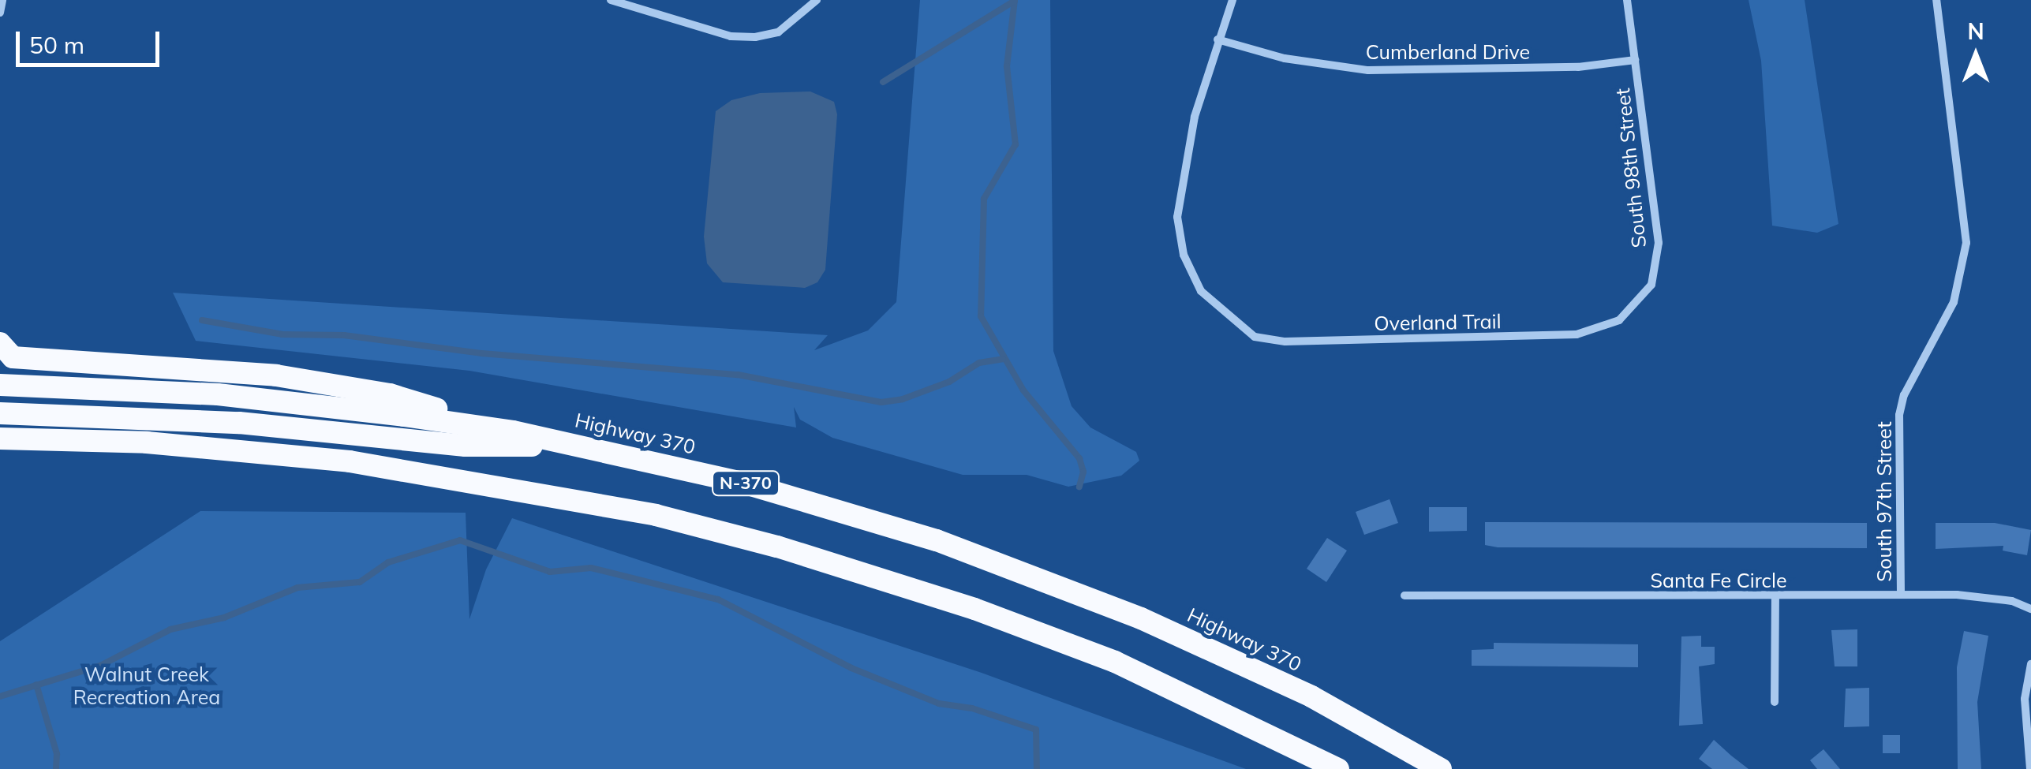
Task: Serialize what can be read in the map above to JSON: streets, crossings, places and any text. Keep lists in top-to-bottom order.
{
  "streets": {
    "highway": ["Highway 370", "N-370"],
    "street": [
      "Cumberland Drive",
      "South 98th Street",
      "Overland Trail",
      "South 97th Street",
      "Santa Fe Circle"
    ]
  },
  "crossings": [
    ["Cumberland Drive", "South 98th Street"],
    ["Cumberland Drive", "Overland Trail"],
    ["South 98th Street", "Overland Trail"],
    ["South 97th Street", "Santa Fe Circle"]
  ],
  "parks": ["Walnut Creek Recreation Area"],
  "scale_bar": "50 m",
  "north": "top"
}
